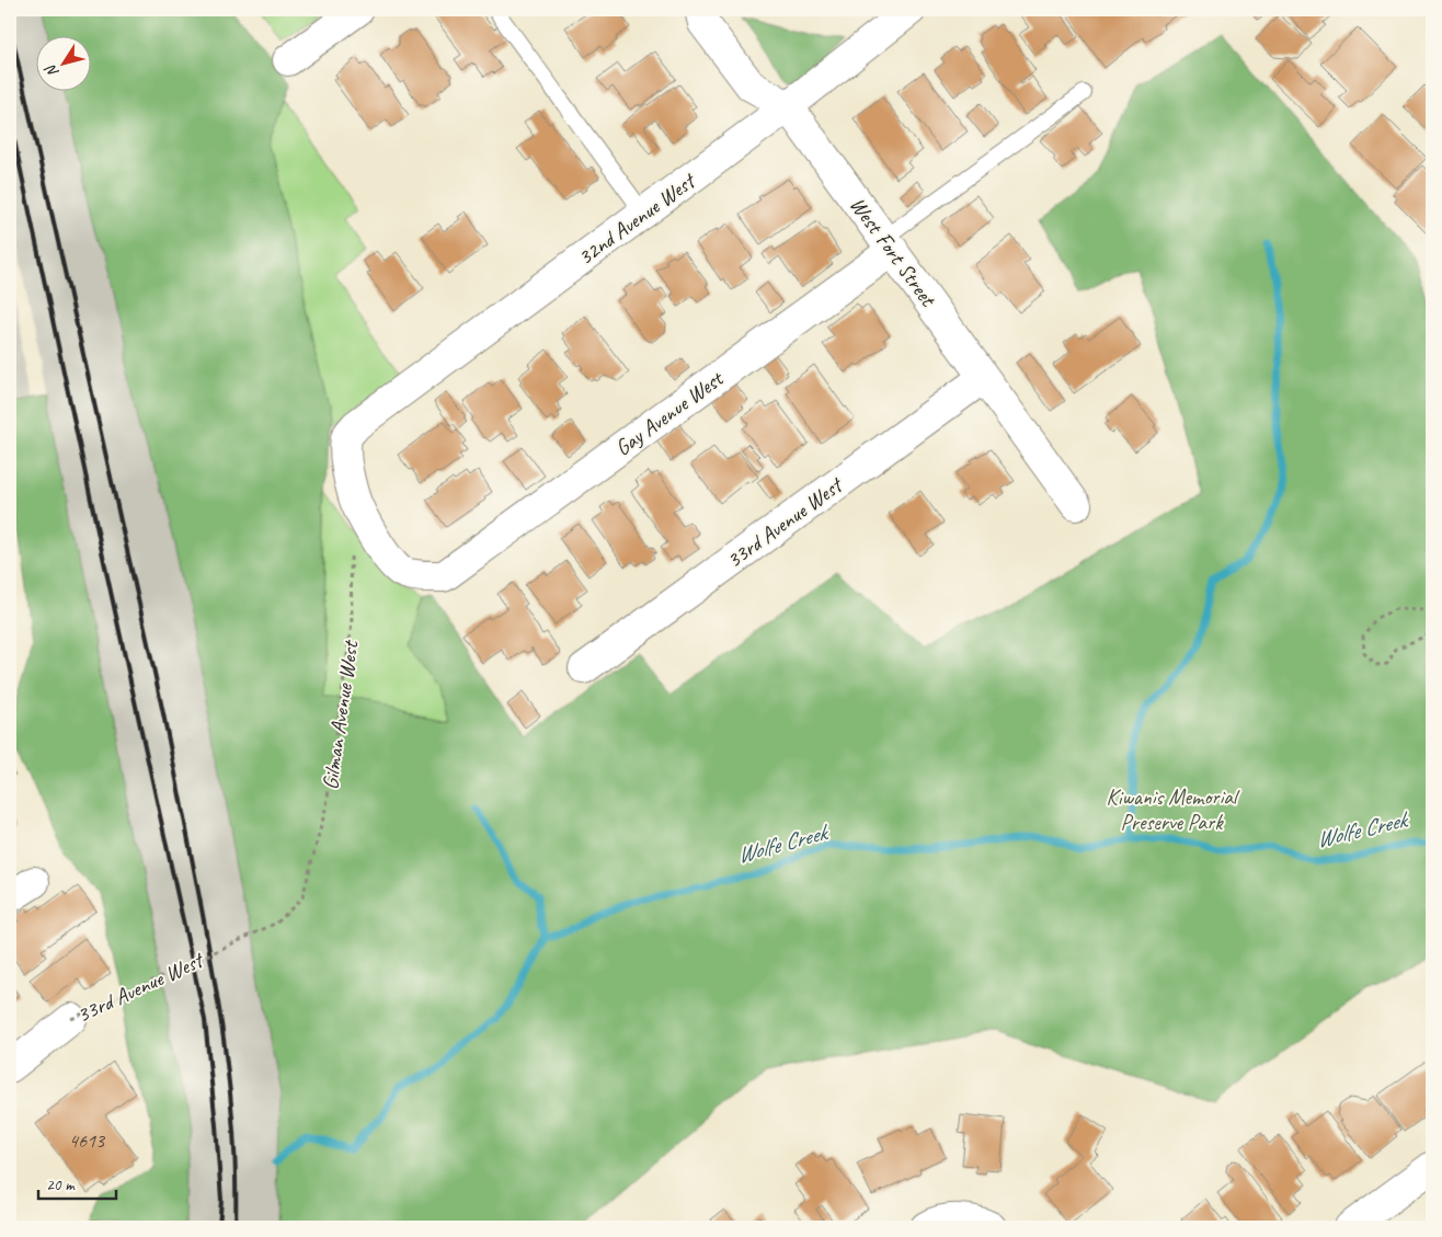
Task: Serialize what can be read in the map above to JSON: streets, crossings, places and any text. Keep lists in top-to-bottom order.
{
  "streets": {
    "street": [
      "32nd Avenue West",
      "West Fort Street",
      "Gay Avenue West",
      "33rd Avenue West"
    ],
    "path": ["Gilman Avenue West"]
  },
  "crossings": [
    ["32nd Avenue West", "West Fort Street"],
    ["32nd Avenue West", "Gay Avenue West"],
    ["West Fort Street", "Gay Avenue West"],
    ["West Fort Street", "33rd Avenue West"],
    ["33rd Avenue West", "Gilman Avenue West"]
  ],
  "water": ["Wolfe Creek"],
  "parks": ["Kiwanis Memorial Preserve Park"],
  "house_numbers": ["4613"],
  "scale_bar": "20 m",
  "north": "bottom left"
}
